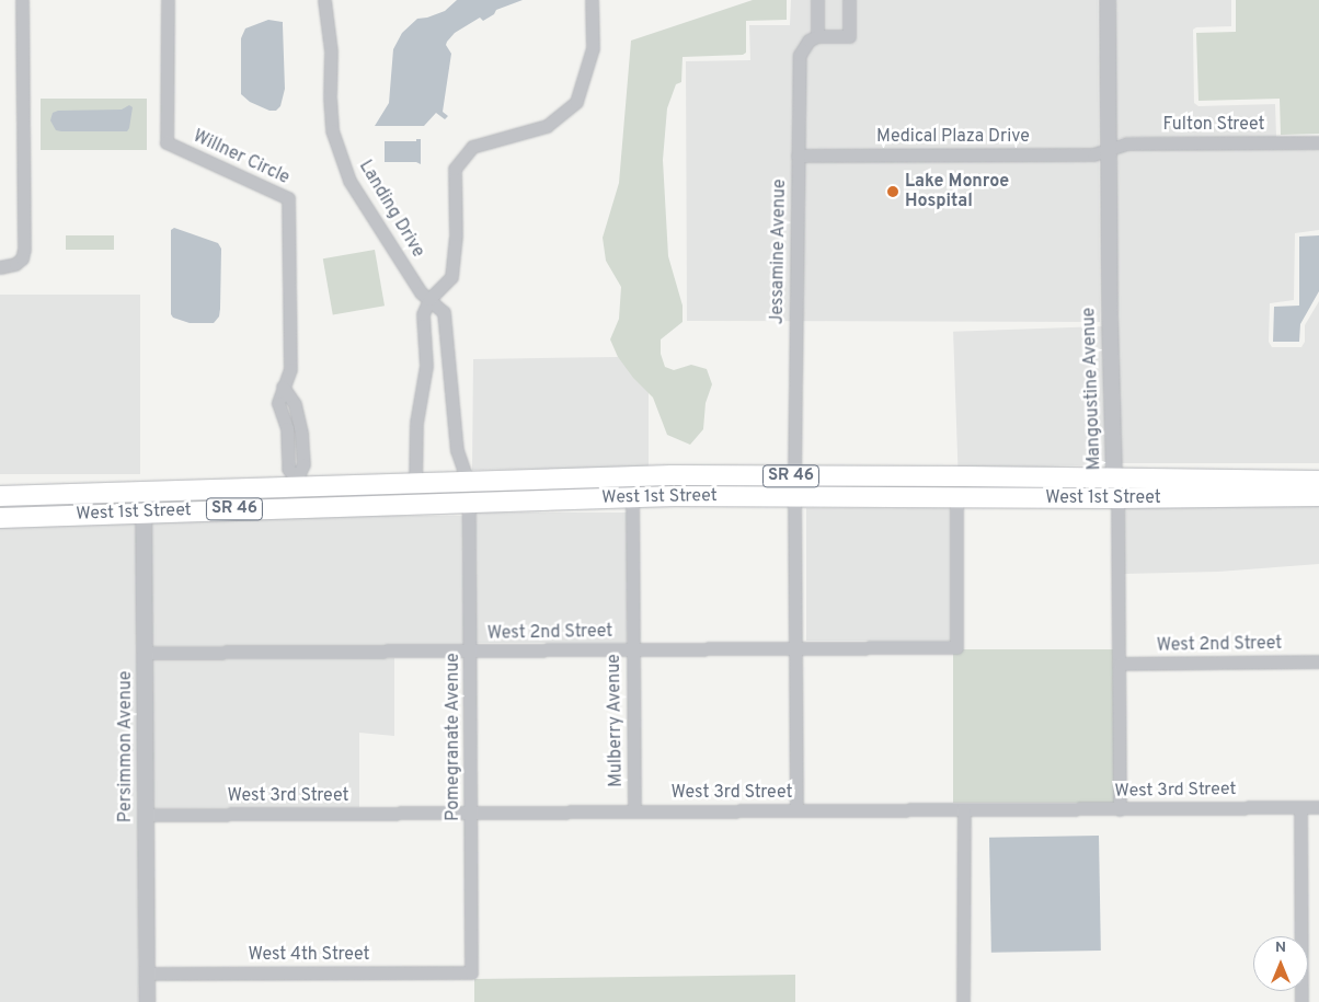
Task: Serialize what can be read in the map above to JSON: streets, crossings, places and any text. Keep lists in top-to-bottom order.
{
  "streets": {
    "main road": ["SR 46", "West 1st Street"],
    "street": [
      "Fulton Street",
      "Medical Plaza Drive",
      "Willner Circle",
      "Landing Drive",
      "Jessamine Avenue",
      "Mangoustine Avenue",
      "West 2nd Street",
      "Mulberry Avenue",
      "Pomegranate Avenue",
      "Persimmon Avenue",
      "West 3rd Street",
      "West 4th Street"
    ]
  },
  "crossings": [
    ["Fulton Street", "Medical Plaza Drive"],
    ["Fulton Street", "Mangoustine Avenue"],
    ["Medical Plaza Drive", "Jessamine Avenue"],
    ["Medical Plaza Drive", "Mangoustine Avenue"],
    ["Willner Circle", "West 1st Street"],
    ["Landing Drive", "West 1st Street"],
    ["Jessamine Avenue", "West 1st Street"],
    ["Mangoustine Avenue", "West 1st Street"],
    ["Mangoustine Avenue", "West 2nd Street"],
    ["Mangoustine Avenue", "West 3rd Street"],
    ["West 1st Street", "West 2nd Street"],
    ["West 1st Street", "Mulberry Avenue"],
    ["West 1st Street", "Pomegranate Avenue"],
    ["West 1st Street", "Persimmon Avenue"],
    ["West 2nd Street", "Mulberry Avenue"],
    ["West 2nd Street", "Pomegranate Avenue"],
    ["West 2nd Street", "Persimmon Avenue"],
    ["Mulberry Avenue", "West 3rd Street"],
    ["Pomegranate Avenue", "West 3rd Street"],
    ["Pomegranate Avenue", "West 4th Street"],
    ["Persimmon Avenue", "West 3rd Street"],
    ["Persimmon Avenue", "West 4th Street"]
  ],
  "places": ["Lake Monroe Hospital"],
  "north": "top"
}
